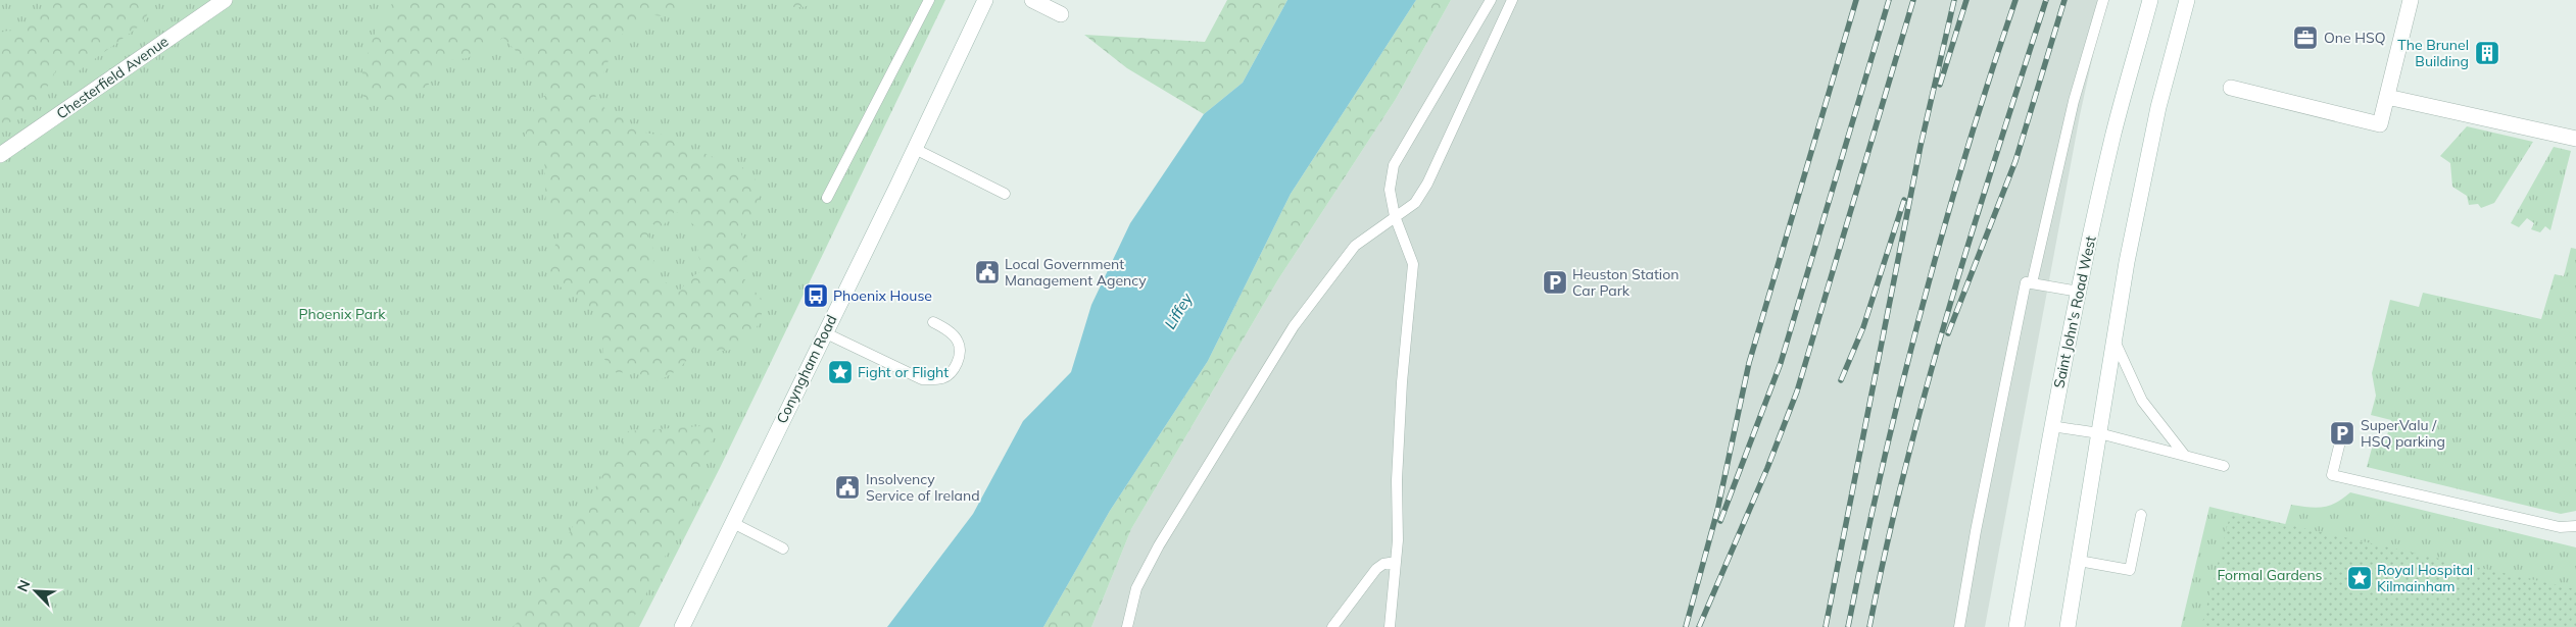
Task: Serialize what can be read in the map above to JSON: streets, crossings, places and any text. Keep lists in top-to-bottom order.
{
  "streets": {
    "main road": ["Chesterfield Avenue", "Saint John's Road West", "Conyngham Road"]
  },
  "water": ["Liffey"],
  "parks": ["Phoenix Park", "Formal Gardens"],
  "places": {
    "office": ["One HSQ"],
    "building": ["The Brunel Building"],
    "public building": ["Local Government Management Agency", "Insolvency Service of Ireland"],
    "parking": ["Heuston Station Car Park", "SuperValu / HSQ parking"],
    "bus stop": ["Phoenix House"],
    "place": ["Fight or Flight", "Royal Hospital Kilmainham"]
  },
  "north": "top left"
}
